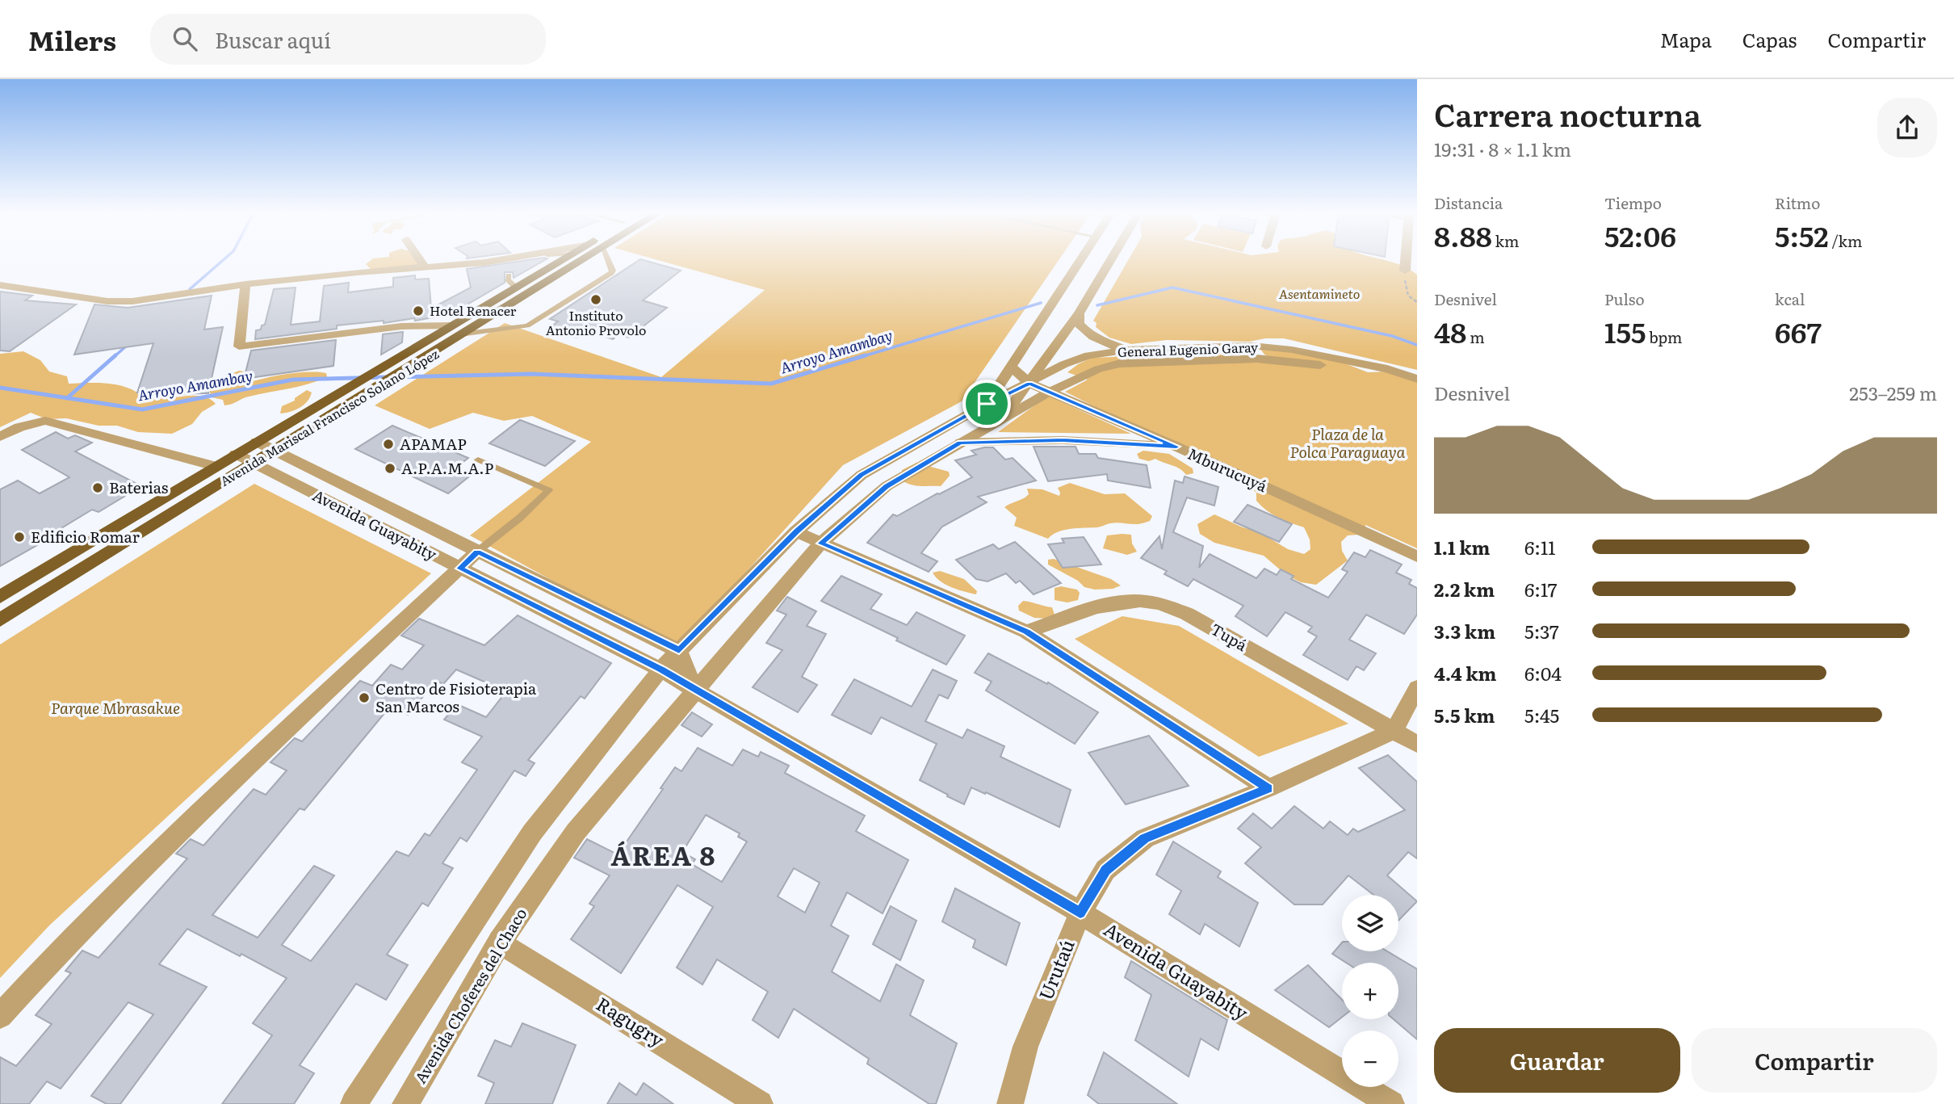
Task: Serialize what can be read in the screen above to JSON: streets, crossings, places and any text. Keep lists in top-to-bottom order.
{
  "streets": {
    "main road": ["Avenida Mariscal Francisco Solano López"],
    "street": [
      "General Eugenio Garay",
      "Mburucuyá",
      "Avenida Guayabity",
      "Tupá",
      "Urutaú",
      "Avenida Choferes del Chaco",
      "Ragugry"
    ]
  },
  "crossings": [
    ["General Eugenio Garay", "Mburucuyá"],
    ["General Eugenio Garay", "Avenida Choferes del Chaco"],
    ["Avenida Mariscal Francisco Solano López", "Avenida Guayabity"],
    ["Mburucuyá", "Avenida Choferes del Chaco"],
    ["Avenida Guayabity", "Urutaú"],
    ["Avenida Guayabity", "Avenida Choferes del Chaco"],
    ["Tupá", "Urutaú"],
    ["Avenida Choferes del Chaco", "Ragugry"]
  ],
  "districts": ["ÁREA 8"],
  "water": ["Arroyo Amambay"],
  "parks": ["Asentamineto", "Plaza de la Polca Paraguaya", "Parque Mbrasakue"],
  "places": [
    "Instituto Antonio Provolo",
    "Hotel Renacer",
    "APAMAP",
    "A.P.A.M.A.P",
    "Baterias",
    "Edificio Romar",
    "Centro de Fisioterapia San Marcos"
  ],
  "page": {
    "header": "Milers",
    "search": "Buscar aquí",
    "nav": ["Mapa", "Capas", "Compartir"],
    "heading": ["Carrera nocturna", "19:31 · 8 × 1.1 km"],
    "stats": [
      ["Distancia", "8.88 km"],
      ["Tiempo", "52:06"],
      ["Ritmo", "5:52 /km"],
      ["Desnivel", "48 m"],
      ["Pulso", "155 bpm"],
      ["kcal", "667"]
    ],
    "chart": ["Desnivel", "253–259 m"],
    "list": [
      {
        "name": "1.1 km",
        "note": "6:11"
      },
      {
        "name": "2.2 km",
        "note": "6:17"
      },
      {
        "name": "3.3 km",
        "note": "5:37"
      },
      {
        "name": "4.4 km",
        "note": "6:04"
      },
      {
        "name": "5.5 km",
        "note": "5:45"
      }
    ],
    "map_buttons": ["+", "−"],
    "buttons": ["Guardar", "Compartir"]
  }
}
